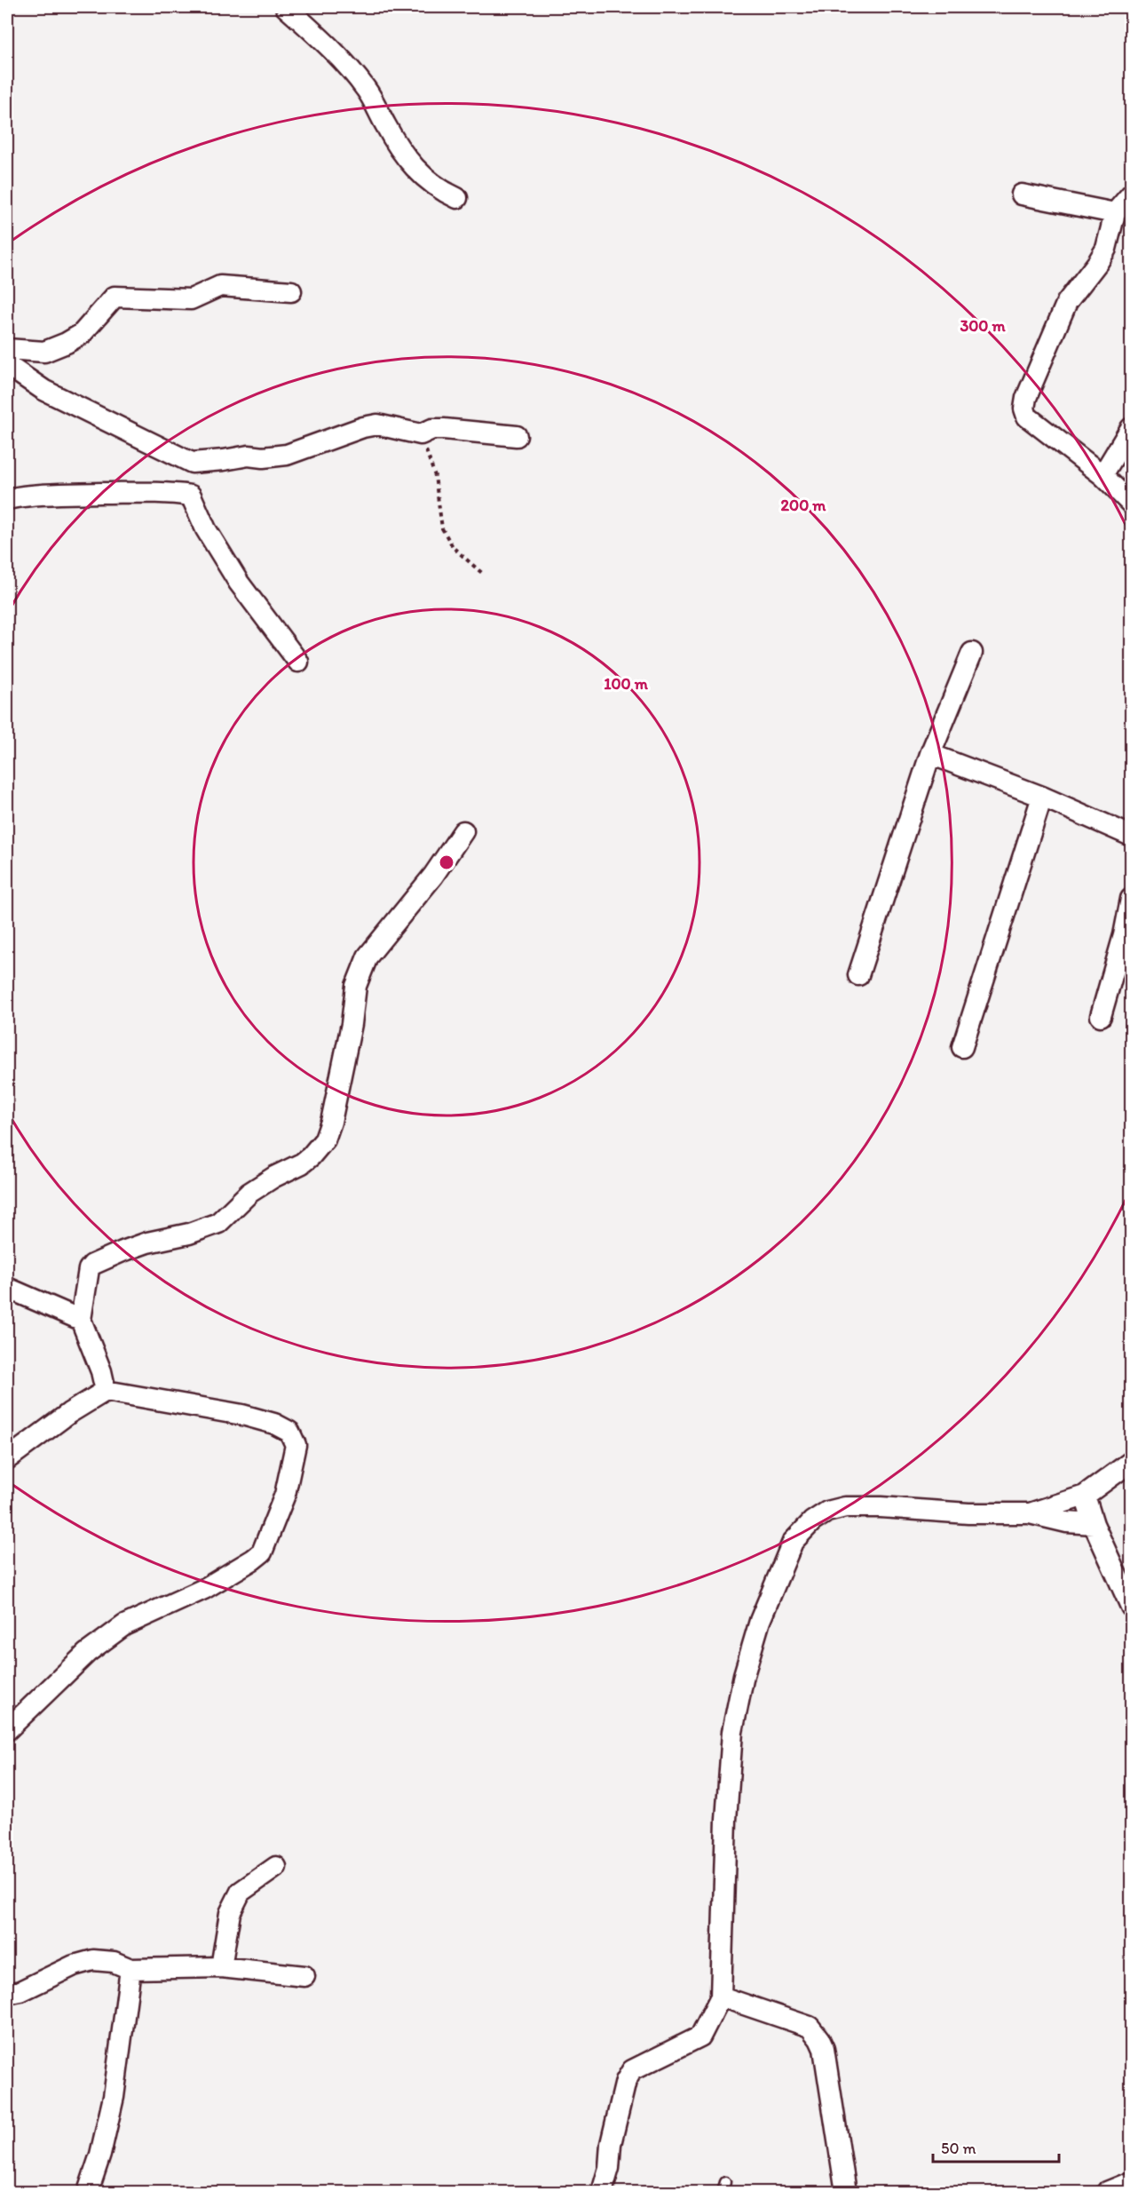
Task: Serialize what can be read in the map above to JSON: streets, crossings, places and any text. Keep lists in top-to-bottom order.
{
  "scale_bar": "50 m",
  "rings": ["300 m", "200 m", "100 m"]
}
